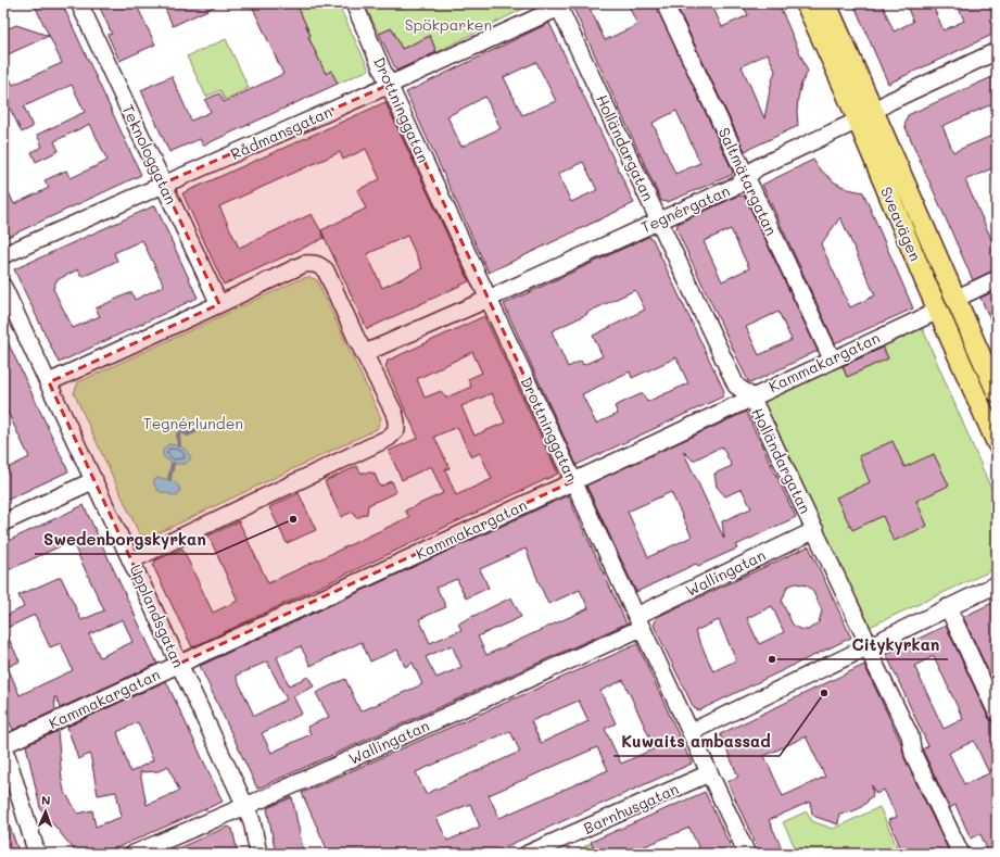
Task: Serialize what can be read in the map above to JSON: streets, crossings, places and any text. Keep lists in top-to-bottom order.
{
  "streets": {
    "main road": ["Sveavägen"],
    "street": [
      "Drottninggatan",
      "Rådmansgatan",
      "Holländargatan",
      "Teknologgatan",
      "Saltmätargatan",
      "Tegnérgatan",
      "Kammakargatan",
      "Wallingatan",
      "Upplandsgatan",
      "Barnhusgatan"
    ]
  },
  "crossings": [
    ["Drottninggatan", "Rådmansgatan"],
    ["Drottninggatan", "Tegnérgatan"],
    ["Drottninggatan", "Kammakargatan"],
    ["Drottninggatan", "Wallingatan"],
    ["Drottninggatan", "Barnhusgatan"],
    ["Rådmansgatan", "Holländargatan"],
    ["Rådmansgatan", "Teknologgatan"],
    ["Holländargatan", "Tegnérgatan"],
    ["Holländargatan", "Kammakargatan"],
    ["Holländargatan", "Wallingatan"],
    ["Saltmätargatan", "Tegnérgatan"],
    ["Saltmätargatan", "Kammakargatan"],
    ["Tegnérgatan", "Sveavägen"],
    ["Sveavägen", "Kammakargatan"],
    ["Kammakargatan", "Upplandsgatan"],
    ["Wallingatan", "Upplandsgatan"]
  ],
  "parks": ["Spökparken", "Tegnérlunden"],
  "places": ["Swedenborgskyrkan", "Citykyrkan", "Kuwaits ambassad"],
  "north": "top"
}
